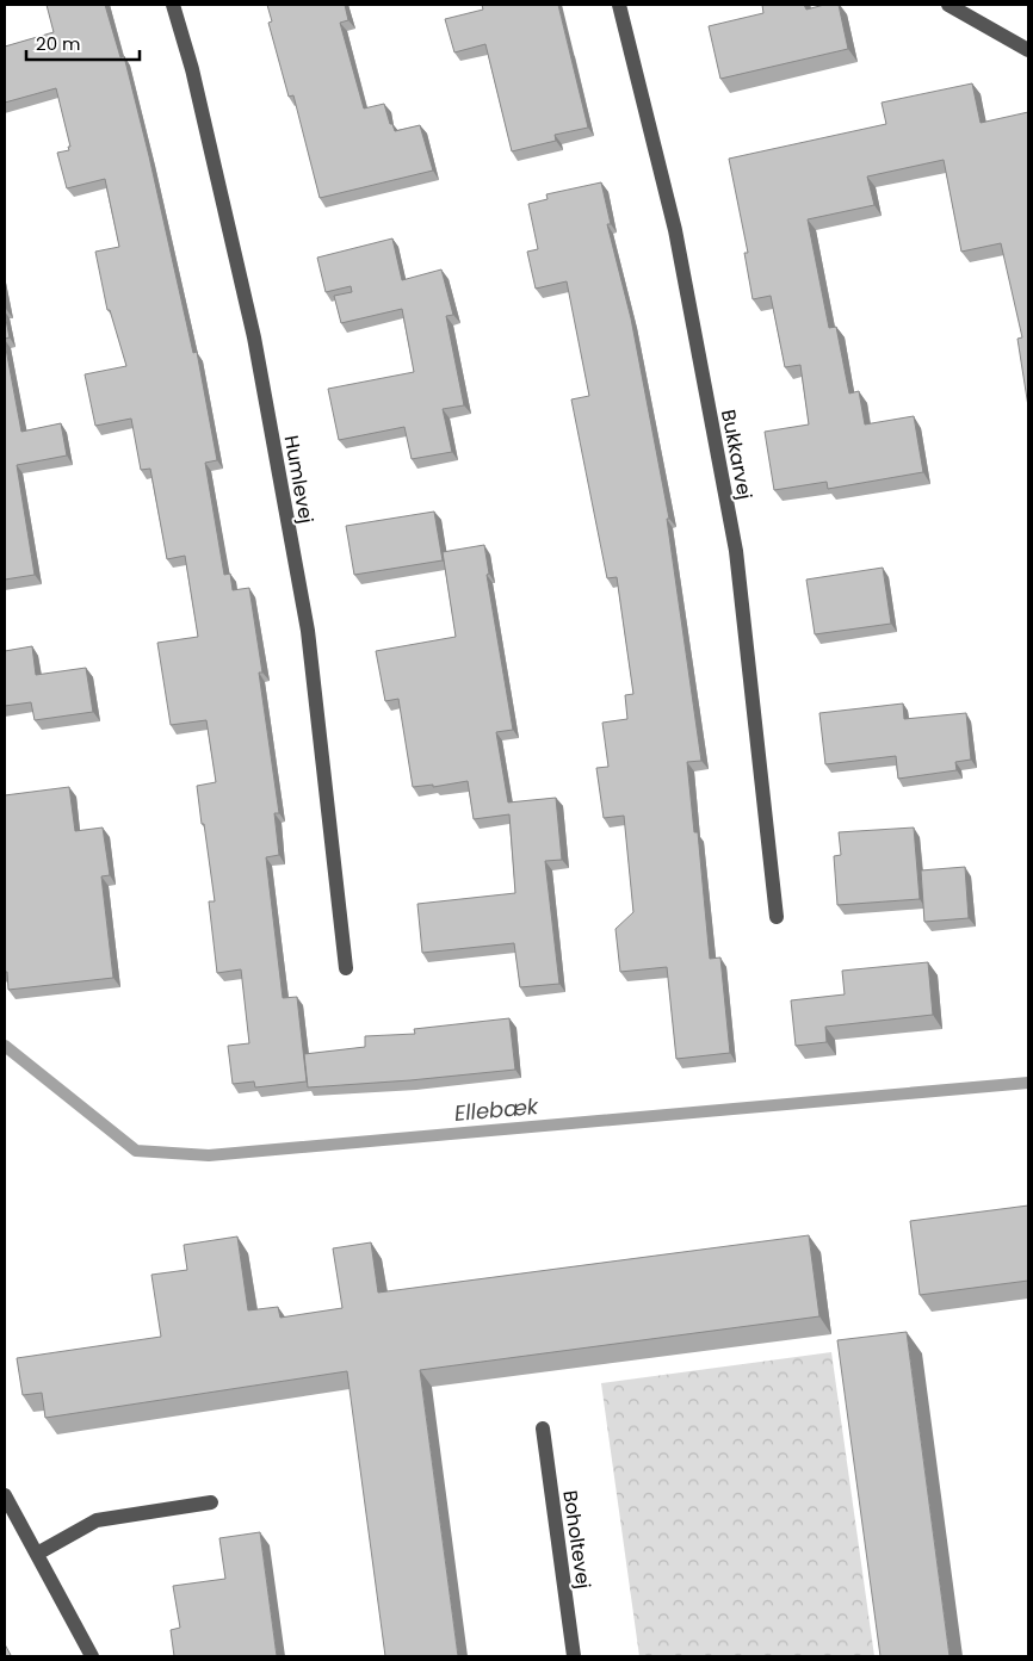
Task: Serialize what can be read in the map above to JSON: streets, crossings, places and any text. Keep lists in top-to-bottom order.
{
  "streets": {
    "street": ["Bukkarvej", "Humlevej", "Boholtevej"]
  },
  "water": ["Ellebæk"],
  "scale_bar": "20 m"
}
